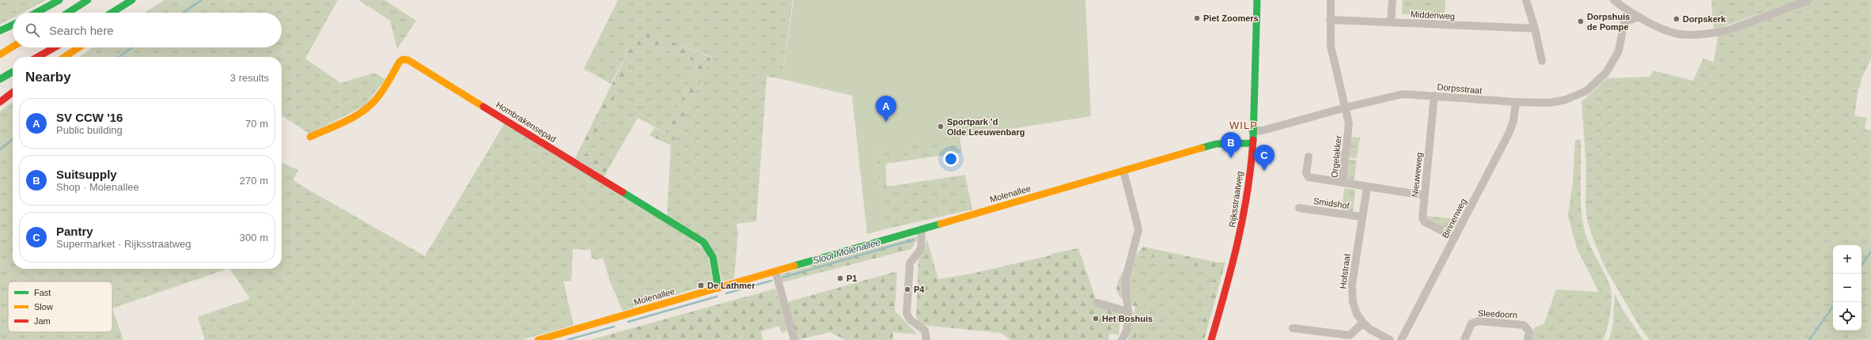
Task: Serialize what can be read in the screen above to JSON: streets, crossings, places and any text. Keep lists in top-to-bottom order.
{
  "streets": {
    "main road": ["Hombrakensepad", "Molenallee", "Rijksstraatweg"],
    "street": [
      "Middenweg",
      "Dorpsstraat",
      "Orgelakker",
      "Nieuweweg",
      "Smidshof",
      "Binnenweg",
      "Hofstraat",
      "Sleedoorn"
    ]
  },
  "crossings": [
    ["Middenweg", "Orgelakker"],
    ["Dorpsstraat", "Orgelakker"],
    ["Dorpsstraat", "Nieuweweg"],
    ["Dorpsstraat", "Rijksstraatweg"],
    ["Dorpsstraat", "Binnenweg"],
    ["Hombrakensepad", "Molenallee"],
    ["Orgelakker", "Nieuweweg"],
    ["Orgelakker", "Hofstraat"],
    ["Nieuweweg", "Binnenweg"],
    ["Molenallee", "Rijksstraatweg"],
    ["Smidshof", "Hofstraat"]
  ],
  "districts": ["WILP"],
  "water": ["Sloot Molenallee"],
  "places": {
    "other": [
      "Piet Zoomers",
      "Dorpskerk",
      "Dorpshuis de Pompe",
      "Sportpark 'd Olde Leeuwenbarg",
      "P1",
      "P4",
      "Het Boshuis"
    ],
    "transit": ["De Lathmer"]
  },
  "legend": ["Fast", "Slow", "Jam"],
  "page": {
    "search": "Search here",
    "heading": ["Nearby", "3 results"],
    "pins": ["A", "B", "C"],
    "list": [
      {
        "mark": "A",
        "name": "SV CCW '16",
        "note": "Public building",
        "value": "70 m"
      },
      {
        "mark": "B",
        "name": "Suitsupply",
        "note": "Shop · Molenallee",
        "value": "270 m"
      },
      {
        "mark": "C",
        "name": "Pantry",
        "note": "Supermarket · Rijksstraatweg",
        "value": "300 m"
      }
    ],
    "map_buttons": ["+", "−"]
  }
}
